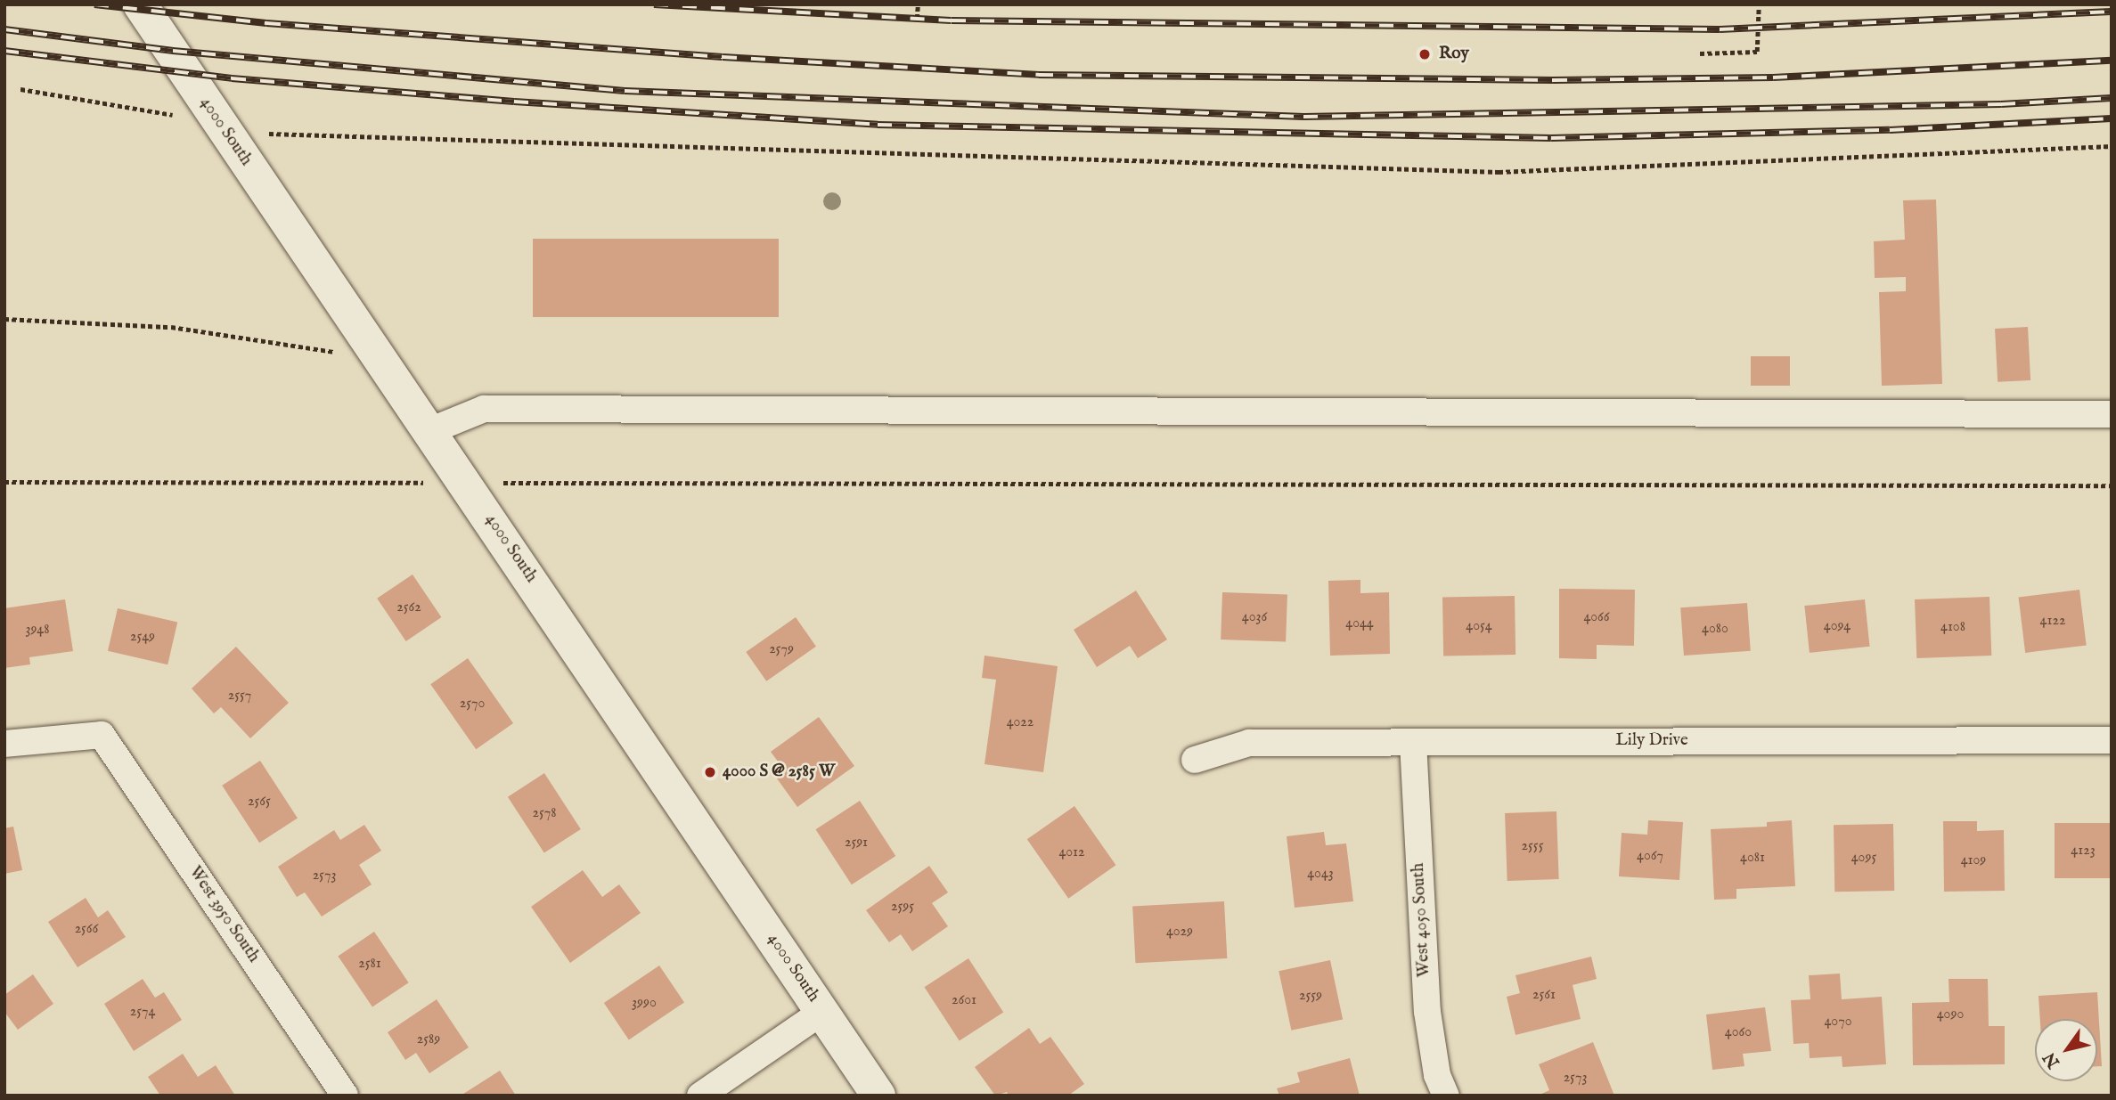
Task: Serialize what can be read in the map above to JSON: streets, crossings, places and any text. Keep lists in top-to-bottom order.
{
  "streets": {
    "street": [
      "4000 South",
      "Lily Drive",
      "West 3950 South",
      "West 4050 South"
    ]
  },
  "crossings": [
    ["Lily Drive", "West 4050 South"]
  ],
  "places": ["Roy", "4000 S @ 2585 W"],
  "house_numbers": [
    "2562",
    "4036",
    "4066",
    "4122",
    "4044",
    "4054",
    "4094",
    "4108",
    "4080",
    "3948",
    "2549",
    "2579",
    "2557",
    "2570",
    "4022",
    "2565",
    "2578",
    "2591",
    "2555",
    "4123",
    "4012",
    "4067",
    "4081",
    "4095",
    "4109",
    "4043",
    "2573",
    "2595",
    "2566",
    "4029",
    "2581",
    "2561",
    "2559",
    "2601",
    "3990",
    "2574",
    "4090",
    "4070",
    "4060",
    "2589",
    "2573"
  ],
  "north": "bottom left"
}
